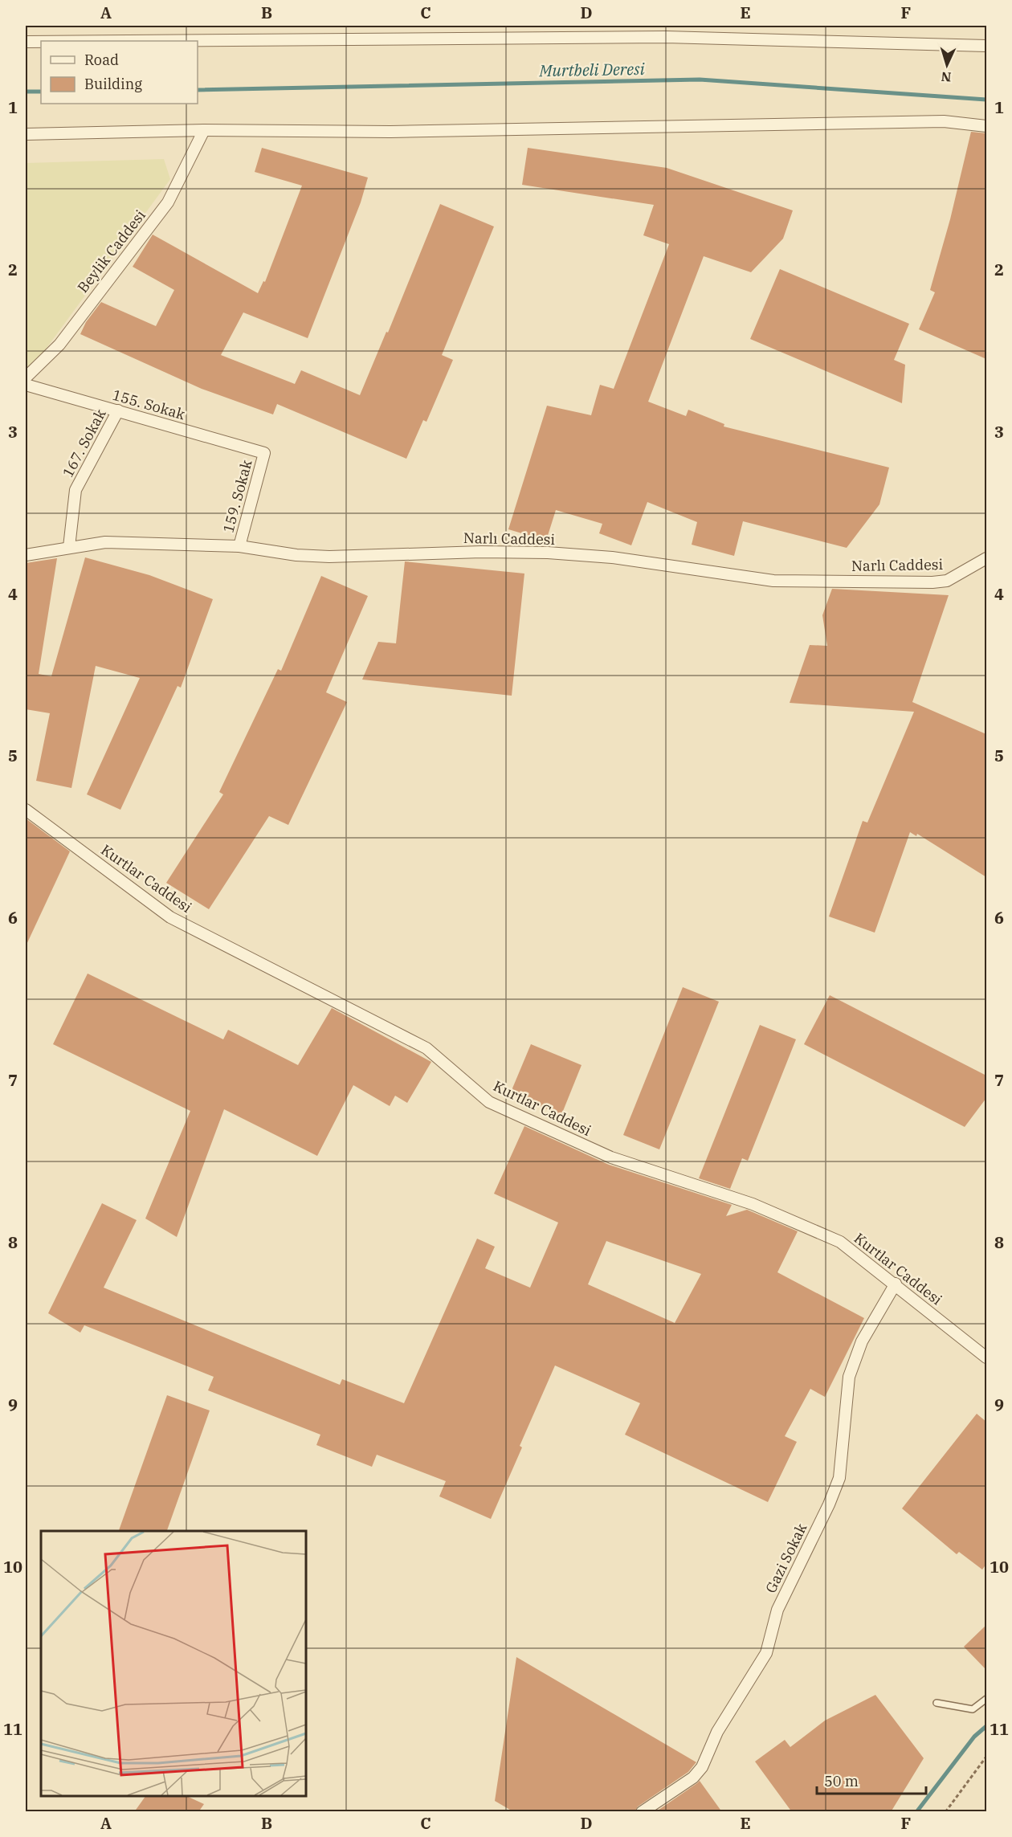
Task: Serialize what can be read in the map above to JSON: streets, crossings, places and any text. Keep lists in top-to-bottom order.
{
  "streets": {
    "street": [
      "Beylik Caddesi",
      "155. Sokak",
      "167. Sokak",
      "159. Sokak",
      "Narlı Caddesi",
      "Kurtlar Caddesi",
      "Gazi Sokak"
    ]
  },
  "crossings": [
    ["155. Sokak", "167. Sokak"],
    ["155. Sokak", "159. Sokak"],
    ["167. Sokak", "Narlı Caddesi"],
    ["159. Sokak", "Narlı Caddesi"],
    ["Kurtlar Caddesi", "Gazi Sokak"]
  ],
  "water": ["Murtbeli Deresi"],
  "legend": ["Road", "Building"],
  "scale_bar": "50 m",
  "north": "bottom",
  "grid": {
    "columns": [
      "A",
      "B",
      "C",
      "D",
      "E",
      "F"
    ],
    "rows": [
      "1",
      "2",
      "3",
      "4",
      "5",
      "6",
      "7",
      "8",
      "9",
      "10",
      "11"
    ]
  }
}
